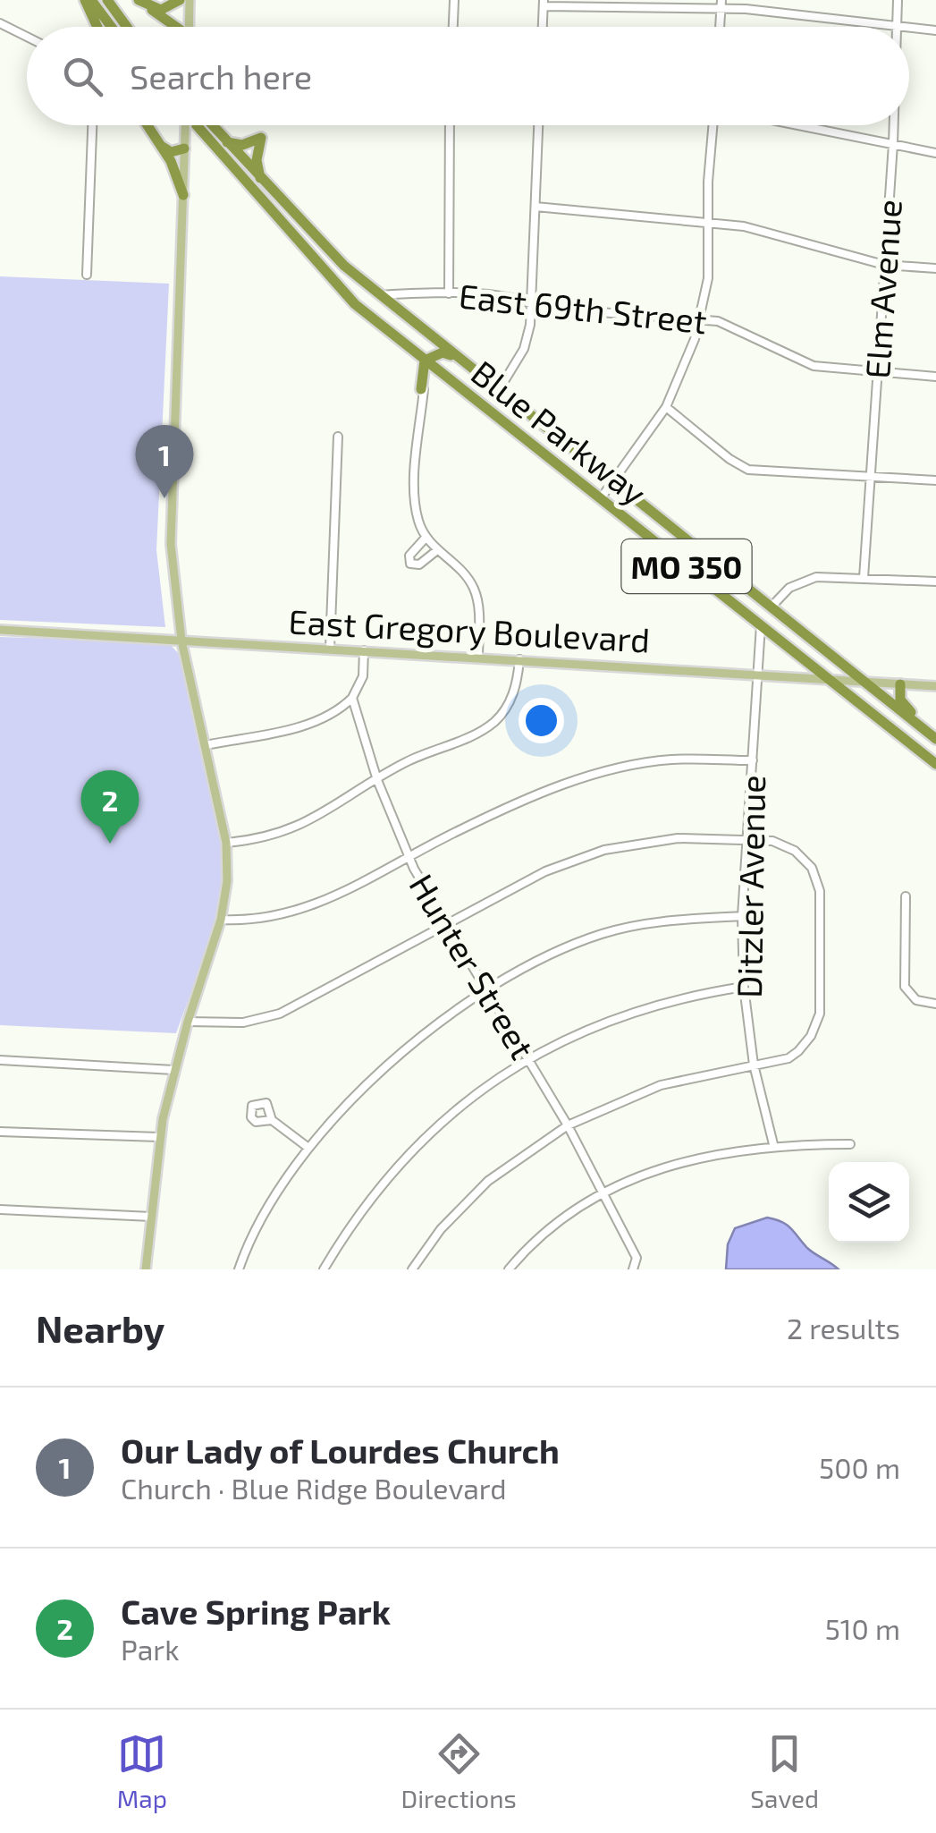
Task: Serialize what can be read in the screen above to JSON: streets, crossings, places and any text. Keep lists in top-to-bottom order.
{
  "streets": {
    "highway": ["Blue Parkway", "MO 350"],
    "main road": ["East Gregory Boulevard"],
    "street": [
      "Elm Avenue",
      "East 69th Street",
      "Ditzler Avenue",
      "Hunter Street"
    ]
  },
  "crossings": [
    ["Elm Avenue", "East 69th Street"],
    ["East 69th Street", "Blue Parkway"],
    ["Blue Parkway", "East Gregory Boulevard"],
    ["Blue Parkway", "Ditzler Avenue"],
    ["East Gregory Boulevard", "Ditzler Avenue"]
  ],
  "page": {
    "search": "Search here",
    "pins": ["1", "2"],
    "heading": ["Nearby", "2 results"],
    "list": [
      {
        "mark": "1",
        "name": "Our Lady of Lourdes Church",
        "note": "Church · Blue Ridge Boulevard",
        "value": "500 m"
      },
      {
        "mark": "2",
        "name": "Cave Spring Park",
        "note": "Park",
        "value": "510 m"
      }
    ],
    "nav": ["Map", "Directions", "Saved"]
  }
}
